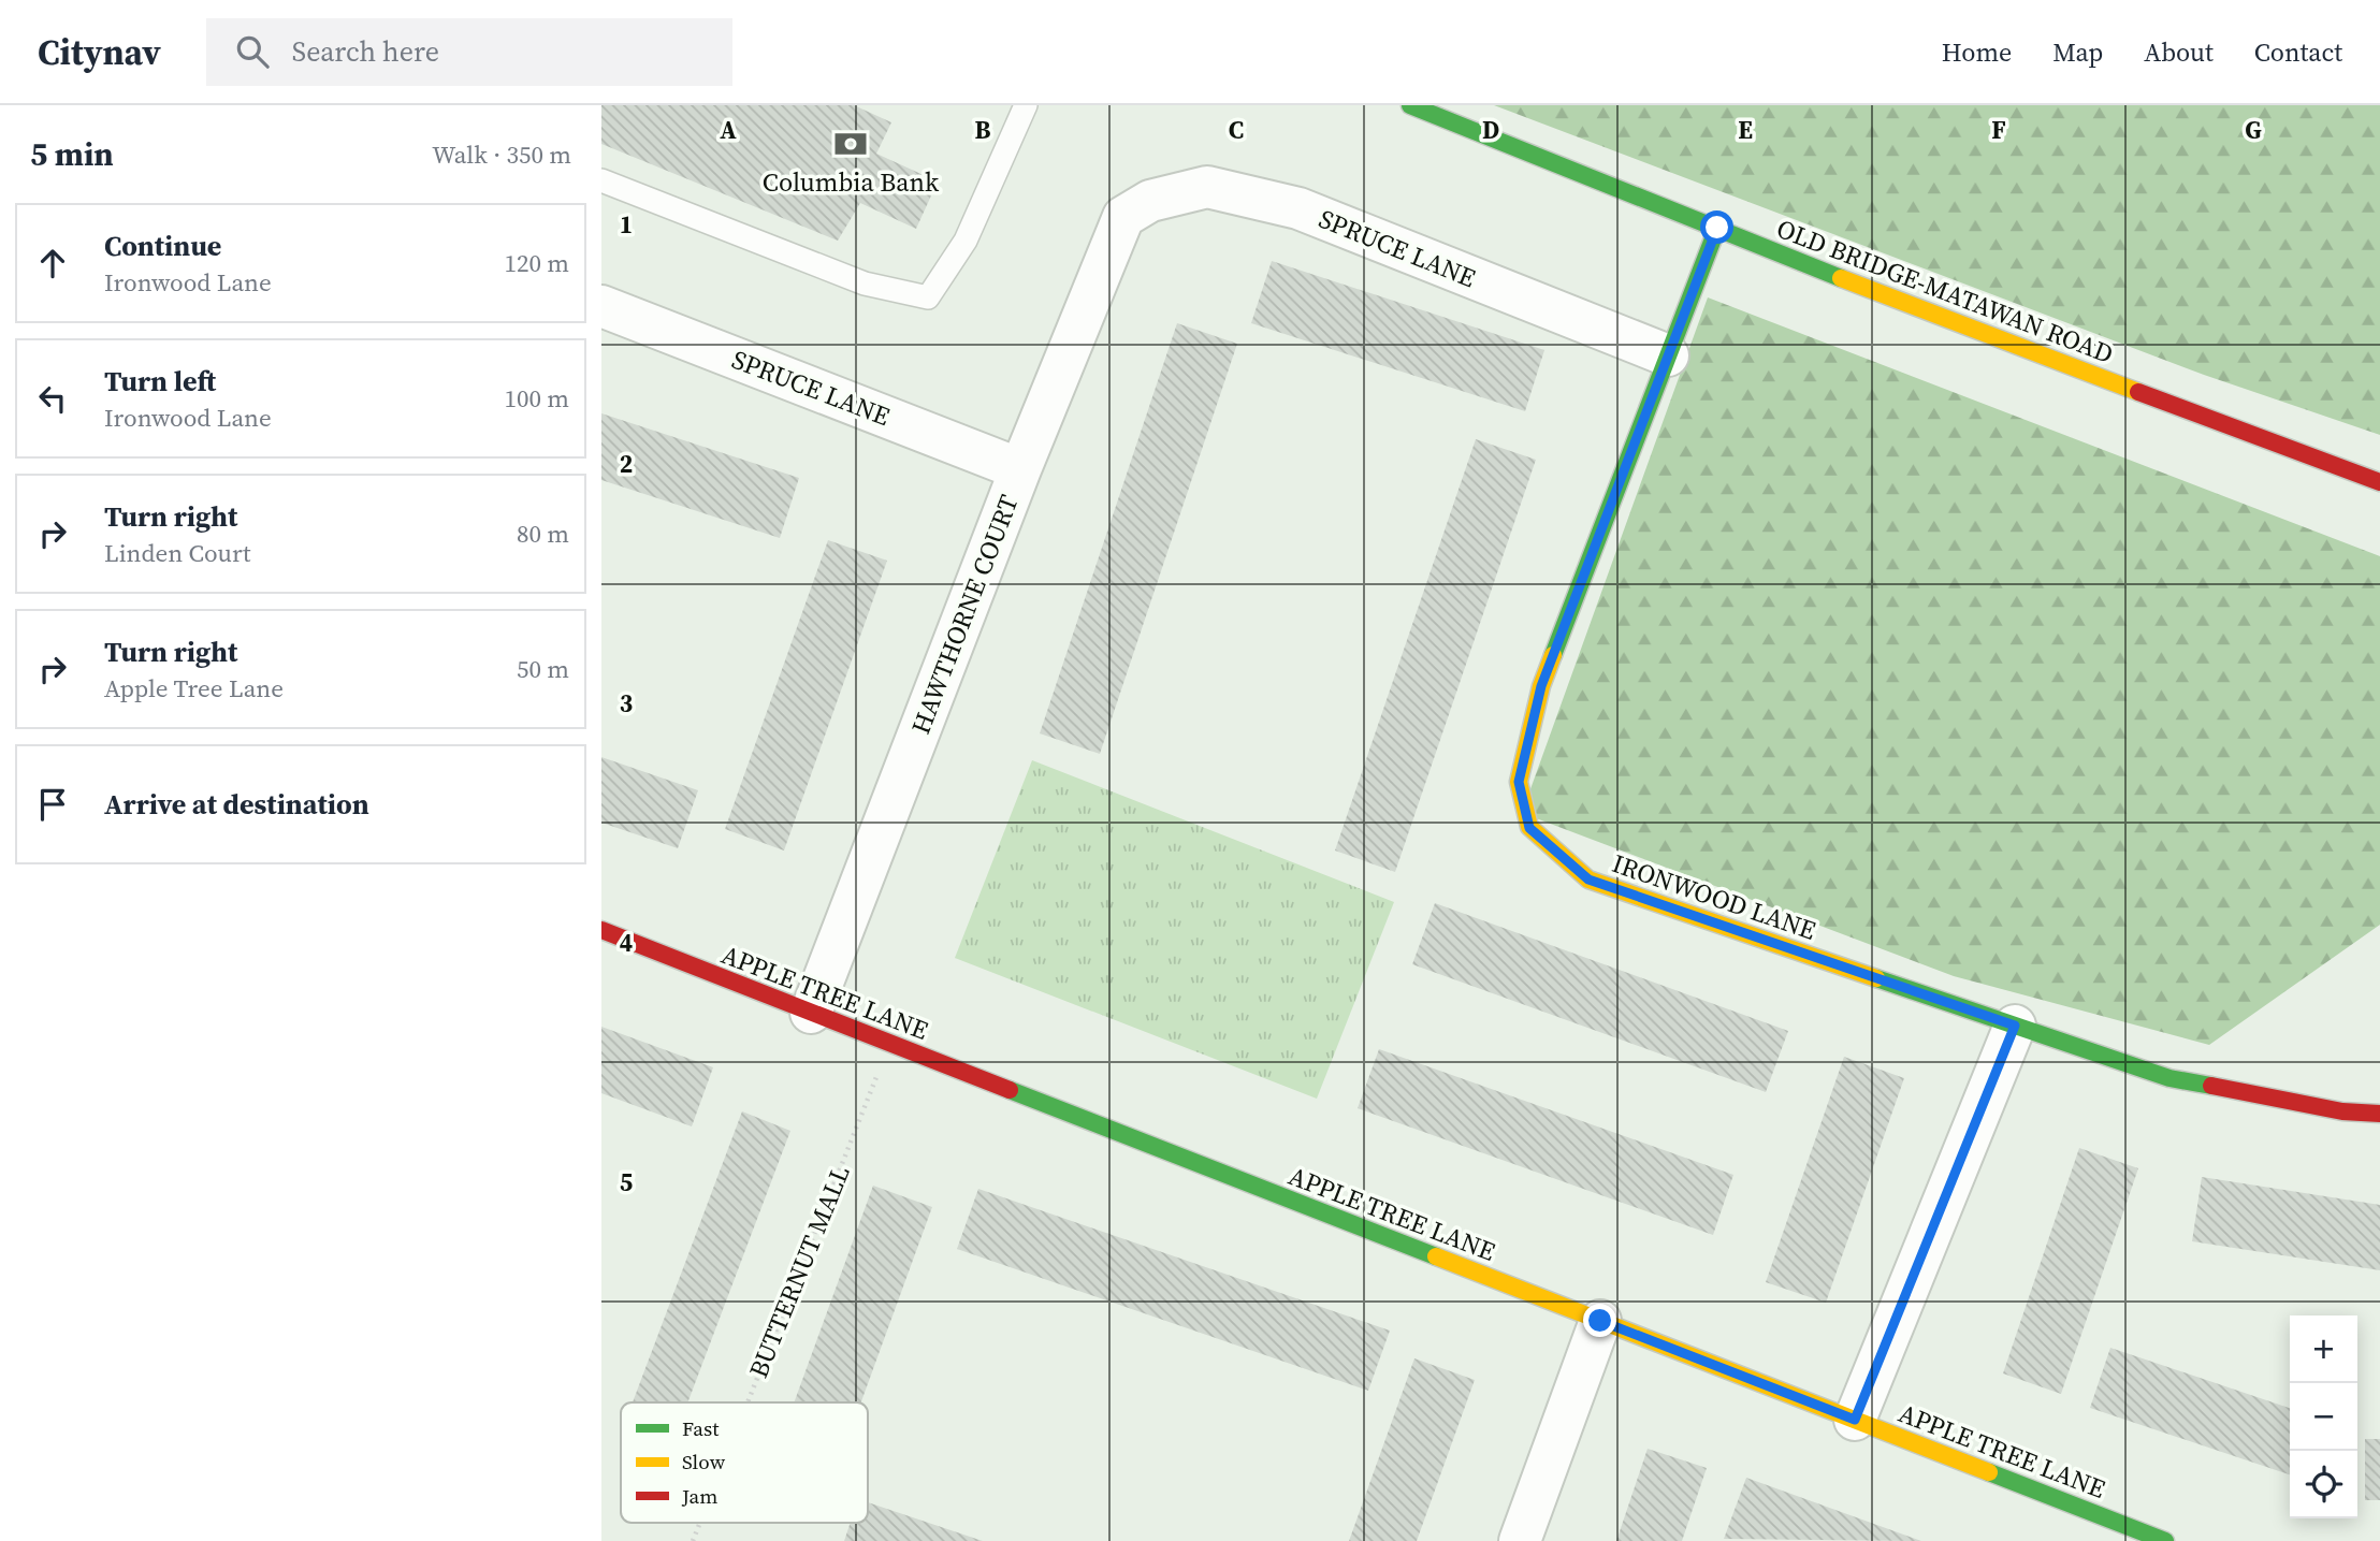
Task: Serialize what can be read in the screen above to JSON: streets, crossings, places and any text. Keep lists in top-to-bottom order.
{
  "streets": {
    "street": [
      "SPRUCE LANE",
      "OLD BRIDGE-MATAWAN ROAD",
      "HAWTHORNE COURT",
      "IRONWOOD LANE",
      "APPLE TREE LANE"
    ],
    "path": ["BUTTERNUT MALL"]
  },
  "crossings": [
    ["SPRUCE LANE", "HAWTHORNE COURT"],
    ["SPRUCE LANE", "IRONWOOD LANE"],
    ["OLD BRIDGE-MATAWAN ROAD", "IRONWOOD LANE"],
    ["HAWTHORNE COURT", "APPLE TREE LANE"],
    ["APPLE TREE LANE", "BUTTERNUT MALL"]
  ],
  "places": {
    "bank": ["Columbia Bank"]
  },
  "legend": ["Fast", "Slow", "Jam"],
  "page": {
    "header": "Citynav",
    "search": "Search here",
    "nav": [
      "Home",
      "Map",
      "About",
      "Contact"
    ],
    "heading": ["5 min", "Walk · 350 m"],
    "list": [
      ["Continue", "Ironwood Lane", "120 m"],
      ["Turn left", "Ironwood Lane", "100 m"],
      ["Turn right", "Linden Court", "80 m"],
      ["Turn right", "Apple Tree Lane", "50 m"],
      "Arrive at destination"
    ],
    "map_buttons": ["+", "−"]
  },
  "grid": {
    "columns": [
      "A",
      "B",
      "C",
      "D",
      "E",
      "F",
      "G"
    ],
    "rows": [
      "1",
      "2",
      "3",
      "4",
      "5"
    ]
  }
}
